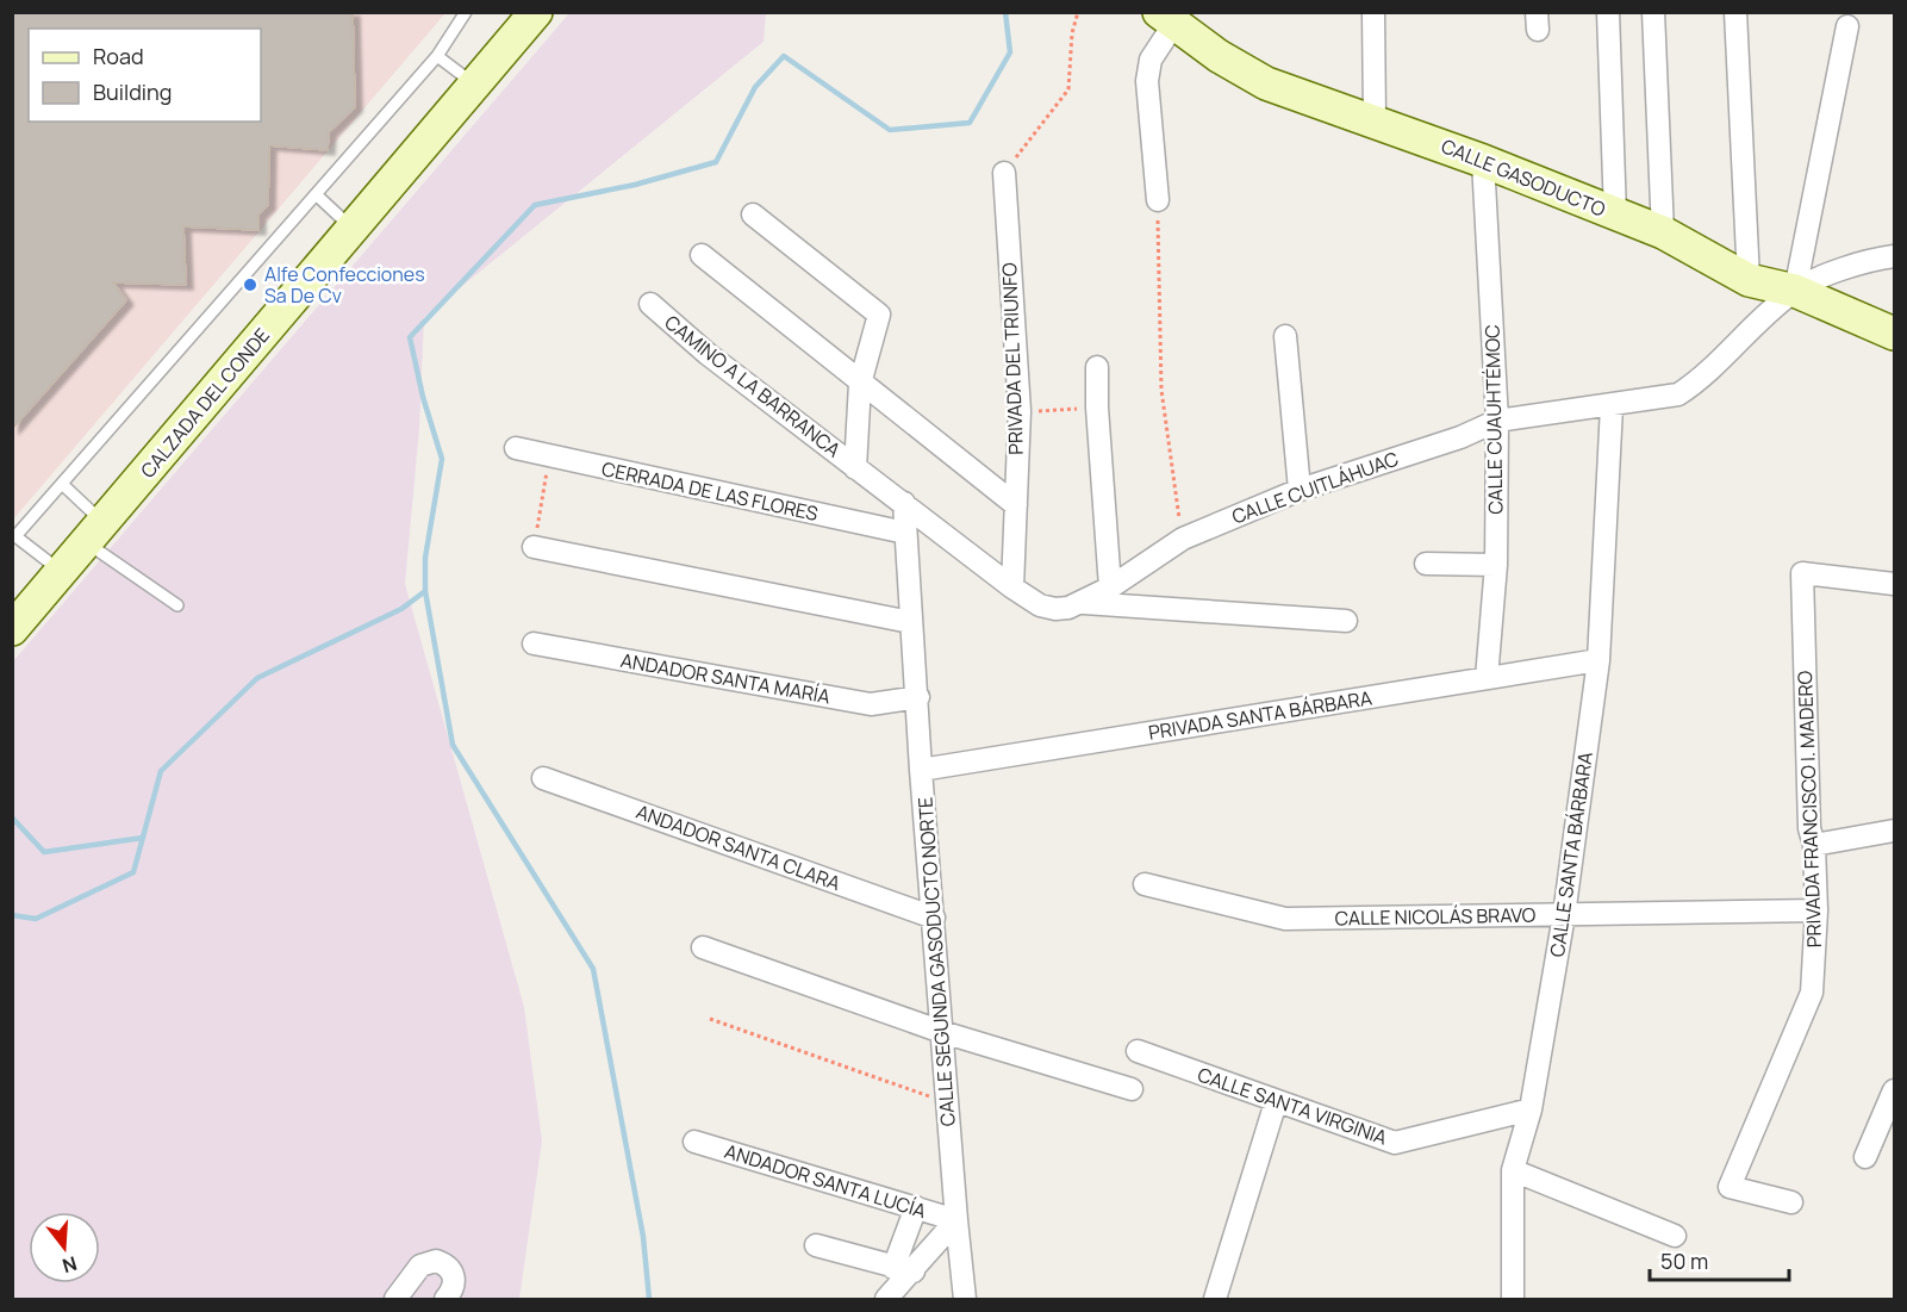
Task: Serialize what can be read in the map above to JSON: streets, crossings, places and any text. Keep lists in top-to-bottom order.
{
  "streets": {
    "street": [
      "CALLE GASODUCTO",
      "PRIVADA DEL TRIUNFO",
      "CAMINO A LA BARRANCA",
      "CALZADA DEL CONDE",
      "CALLE CUAUHTÉMOC",
      "CALLE CUITLÁHUAC",
      "CERRADA DE LAS FLORES",
      "ANDADOR SANTA MARÍA",
      "PRIVADA SANTA BÁRBARA",
      "PRIVADA FRANCISCO I. MADERO",
      "ANDADOR SANTA CLARA",
      "CALLE SANTA BÁRBARA",
      "CALLE NICOLÁS BRAVO",
      "CALLE SEGUNDA GASODUCTO NORTE",
      "CALLE SANTA VIRGINIA",
      "ANDADOR SANTA LUCÍA"
    ]
  },
  "crossings": [
    ["CALLE GASODUCTO", "CALLE CUAUHTÉMOC"],
    ["CALLE GASODUCTO", "CALLE CUITLÁHUAC"],
    ["PRIVADA DEL TRIUNFO", "CALLE CUITLÁHUAC"],
    ["CAMINO A LA BARRANCA", "CALLE CUITLÁHUAC"],
    ["CALLE CUAUHTÉMOC", "CALLE CUITLÁHUAC"],
    ["CALLE CUAUHTÉMOC", "PRIVADA SANTA BÁRBARA"],
    ["CALLE CUITLÁHUAC", "CALLE SANTA BÁRBARA"],
    ["CALLE CUITLÁHUAC", "CALLE SEGUNDA GASODUCTO NORTE"],
    ["CERRADA DE LAS FLORES", "CALLE SEGUNDA GASODUCTO NORTE"],
    ["ANDADOR SANTA MARÍA", "CALLE SEGUNDA GASODUCTO NORTE"],
    ["PRIVADA SANTA BÁRBARA", "CALLE SANTA BÁRBARA"],
    ["PRIVADA SANTA BÁRBARA", "CALLE SEGUNDA GASODUCTO NORTE"],
    ["PRIVADA FRANCISCO I. MADERO", "CALLE NICOLÁS BRAVO"],
    ["ANDADOR SANTA CLARA", "CALLE SEGUNDA GASODUCTO NORTE"],
    ["CALLE SANTA BÁRBARA", "CALLE NICOLÁS BRAVO"],
    ["CALLE SANTA BÁRBARA", "CALLE SANTA VIRGINIA"],
    ["CALLE SEGUNDA GASODUCTO NORTE", "ANDADOR SANTA LUCÍA"]
  ],
  "places": ["Alfe Confecciones Sa De Cv"],
  "legend": ["Road", "Building"],
  "scale_bar": "50 m",
  "north": "bottom"
}
